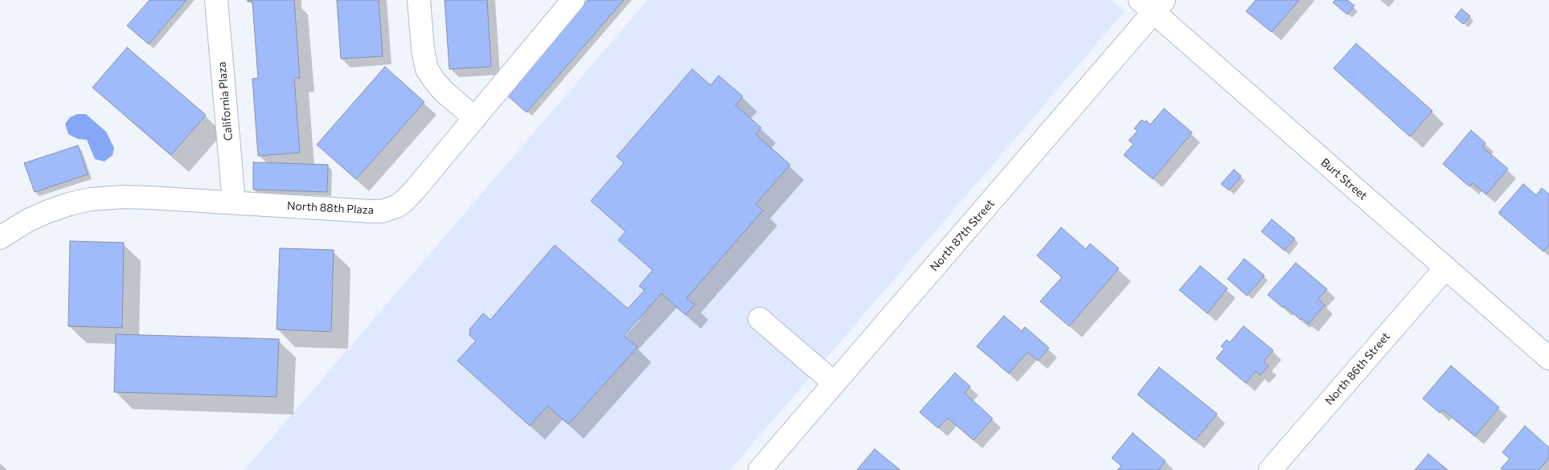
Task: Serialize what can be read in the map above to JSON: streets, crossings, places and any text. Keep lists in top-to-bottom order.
{
  "streets": {
    "street": [
      "California Plaza",
      "Burt Street",
      "North 88th Plaza",
      "North 87th Street",
      "North 86th Street"
    ]
  },
  "crossings": [
    ["California Plaza", "North 88th Plaza"],
    ["Burt Street", "North 87th Street"],
    ["Burt Street", "North 86th Street"]
  ]
}
